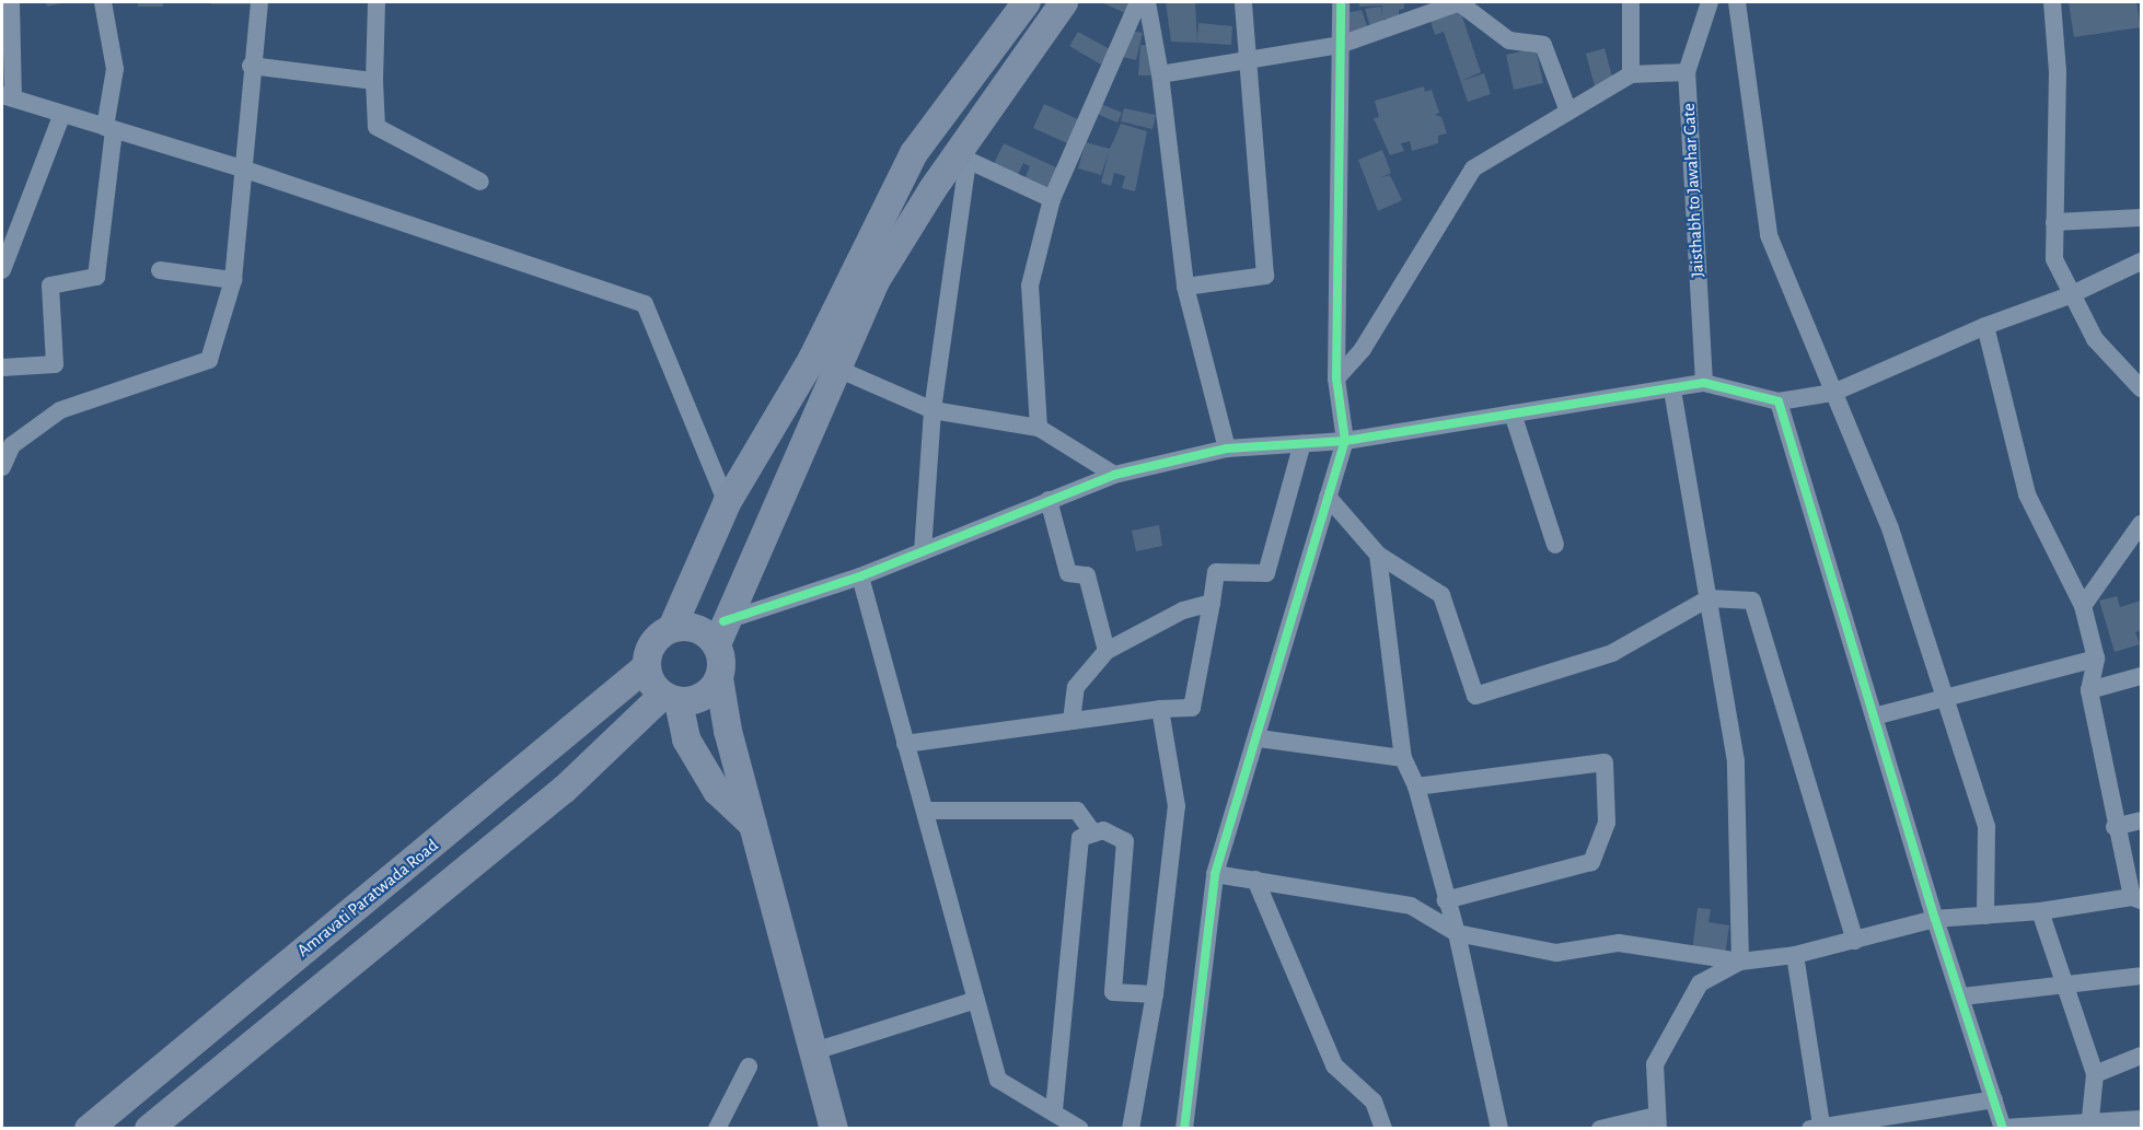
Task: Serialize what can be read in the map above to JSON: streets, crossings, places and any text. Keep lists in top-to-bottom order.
{
  "streets": {
    "main road": ["Amravati Paratwada Road"],
    "street": ["Jaisthabh to Jawahar Gate"]
  }
}
